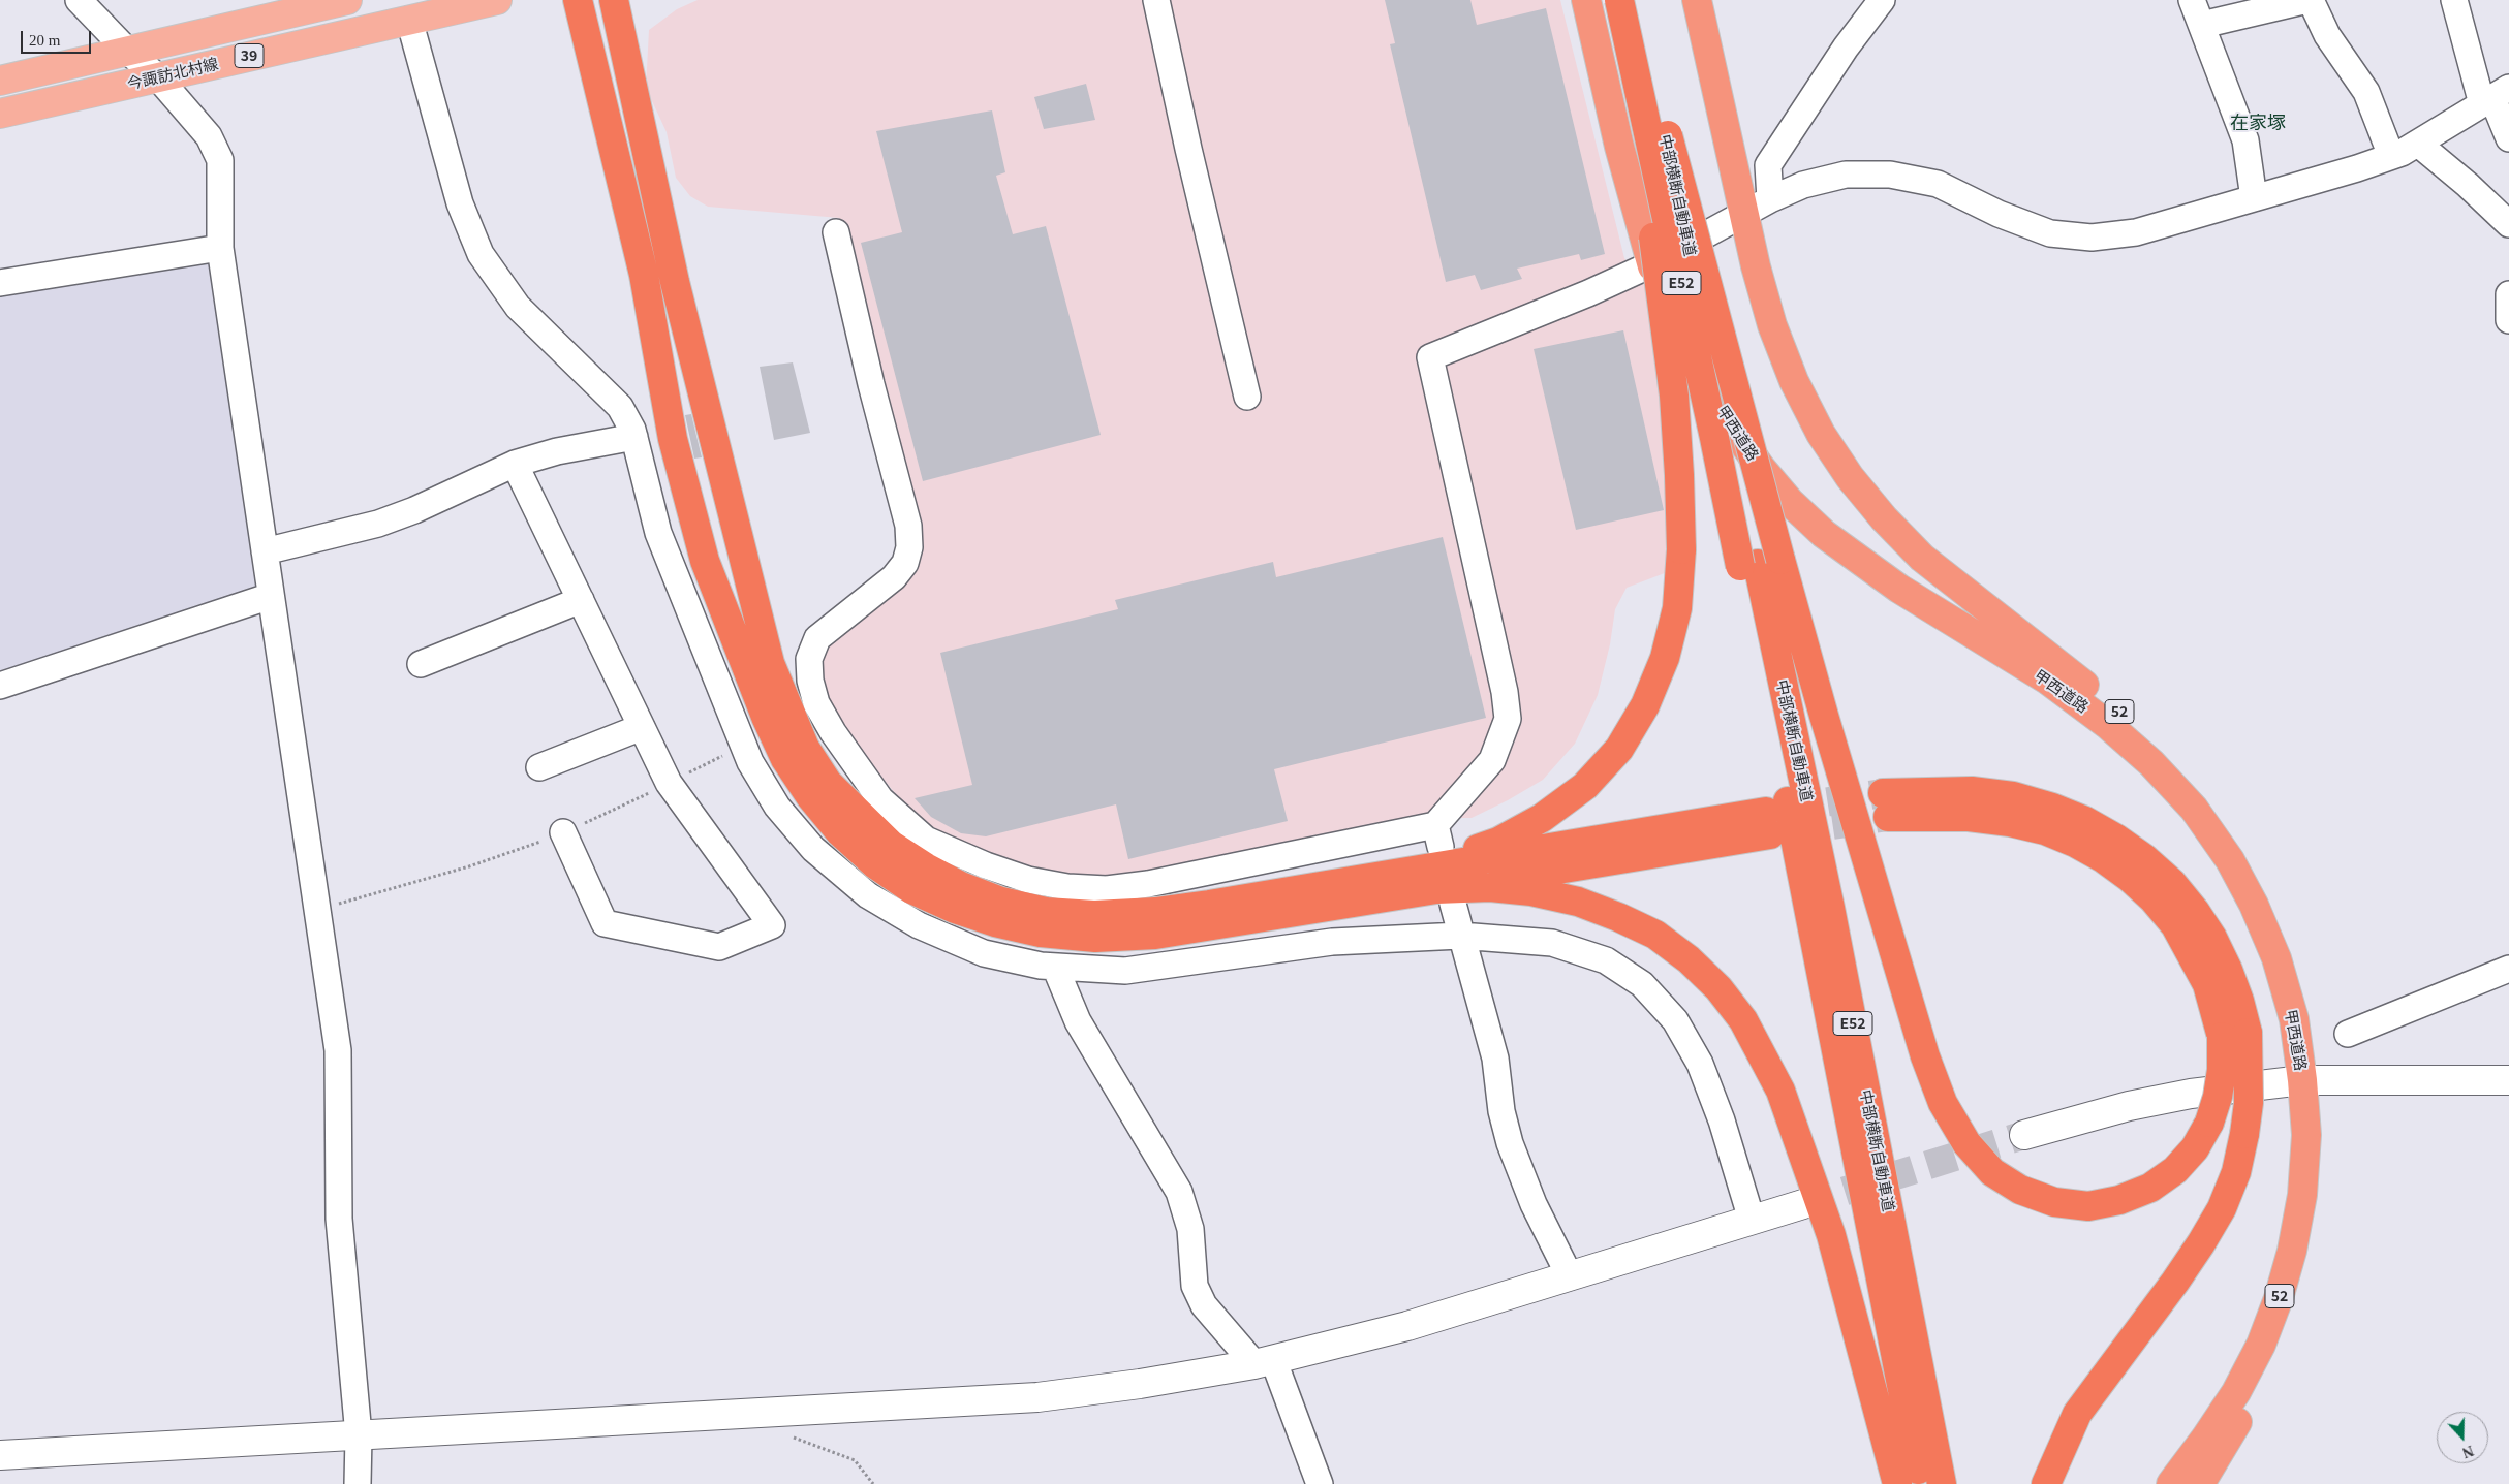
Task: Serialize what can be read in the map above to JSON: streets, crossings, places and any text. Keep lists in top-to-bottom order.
{
  "streets": {
    "highway": [
      "中部横断自動車道",
      "E52",
      "甲西道路",
      "52"
    ],
    "main road": ["39", "今諏訪北村線"]
  },
  "districts": ["在家塚"],
  "scale_bar": "20 m",
  "north": "bottom"
}
